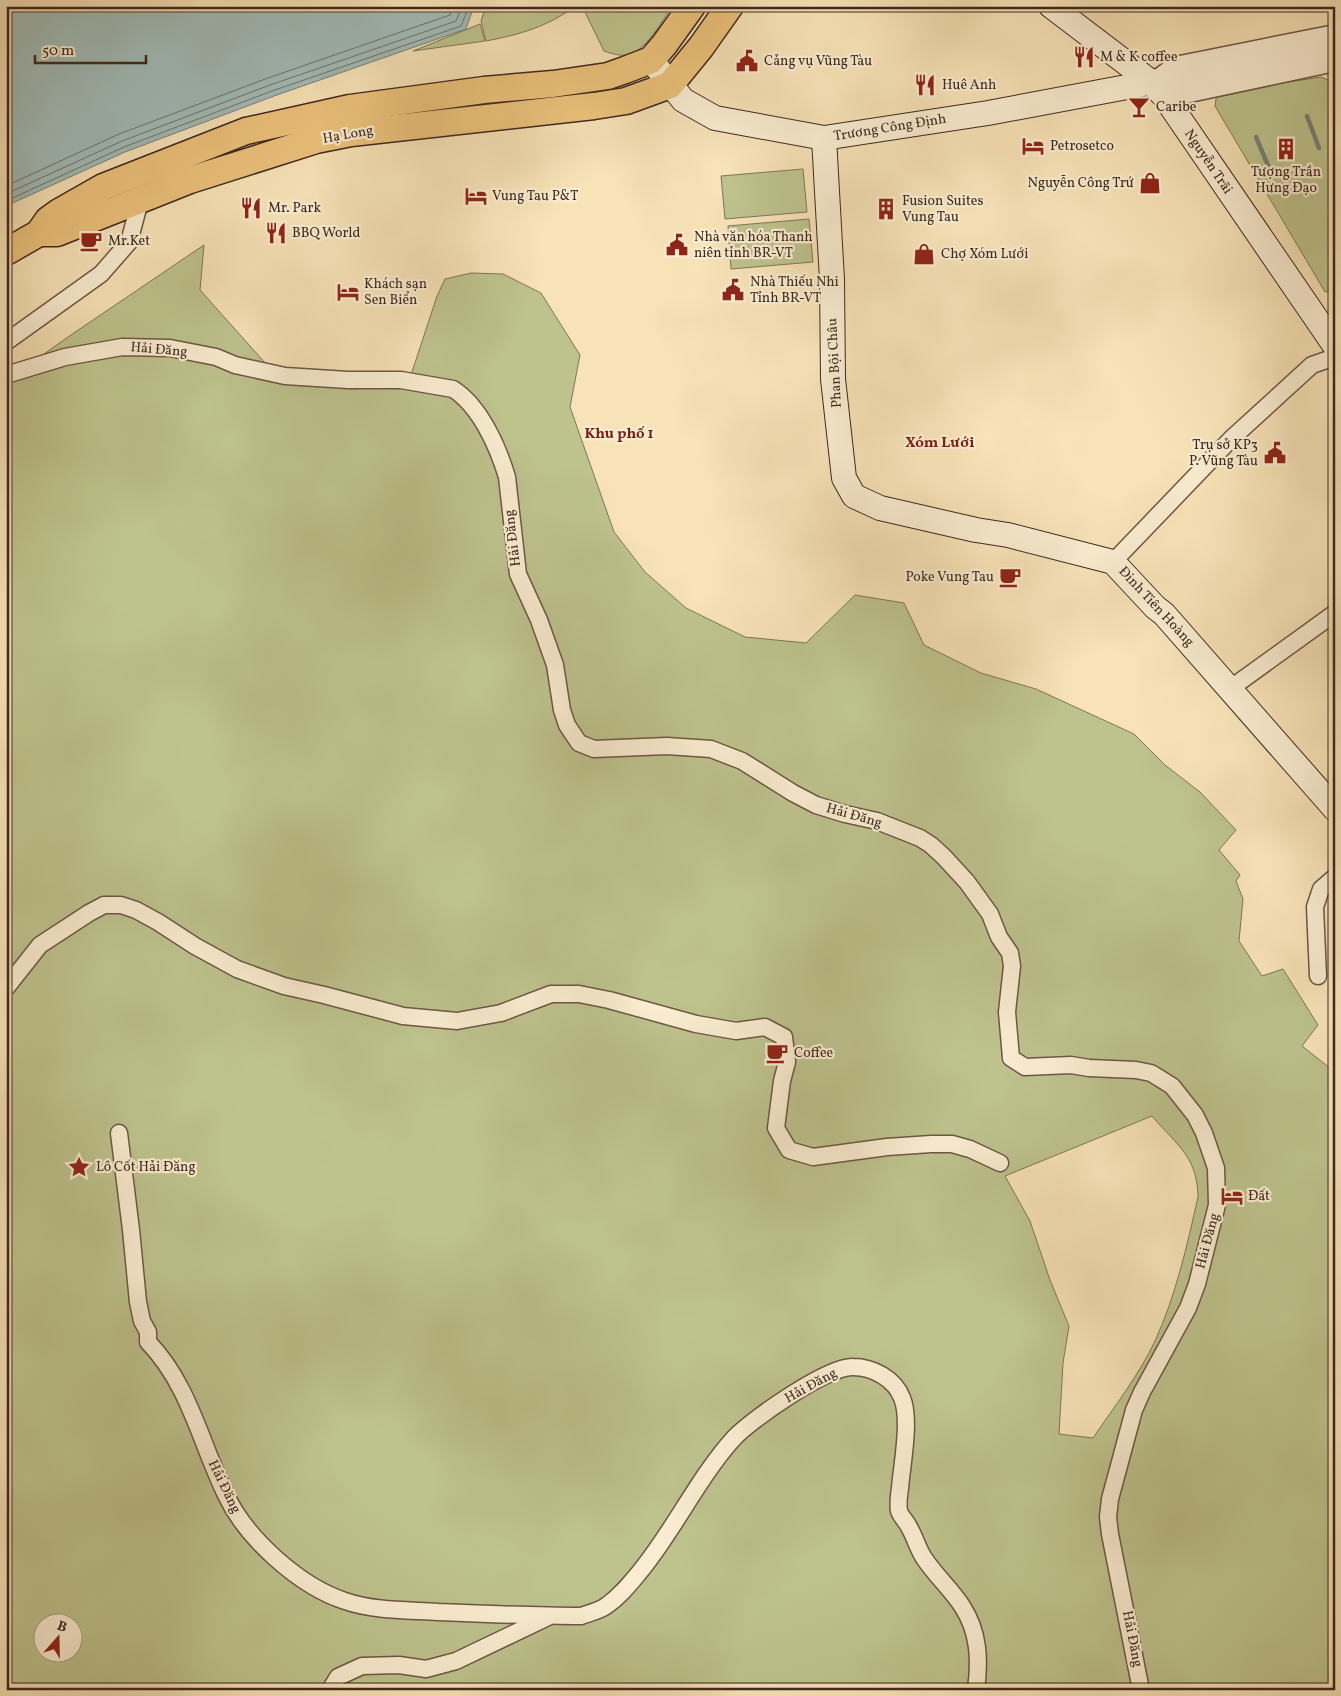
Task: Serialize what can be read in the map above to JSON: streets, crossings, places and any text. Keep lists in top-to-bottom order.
{
  "streets": {
    "main road": [
      "Trương Công Định",
      "Hạ Long",
      "Nguyễn Trãi",
      "Phan Bội Châu",
      "Đinh Tiên Hoàng"
    ],
    "street": ["Hải Đăng"]
  },
  "crossings": [
    ["Trương Công Định", "Hạ Long"],
    ["Trương Công Định", "Nguyễn Trãi"],
    ["Trương Công Định", "Phan Bội Châu"],
    ["Phan Bội Châu", "Đinh Tiên Hoàng"]
  ],
  "districts": ["Khu phố 1", "Xóm Lưới"],
  "places": {
    "restaurant": [
      "M & K coffee",
      "Huê Anh",
      "Mr. Park",
      "BBQ World"
    ],
    "public building": [
      "Cảng vụ Vũng Tàu",
      "Nhà văn hóa Thanh niên tỉnh BR-VT",
      "Nhà Thiếu Nhi Tỉnh BR-VT",
      "Trụ sở KP3 P. Vũng Tàu"
    ],
    "bar": ["Caribe"],
    "hotel": [
      "Petrosetco",
      "Vung Tau P&T",
      "Khách sạn Sen Biển",
      "Đất"
    ],
    "building": ["Tượng Trần Hưng Đạo", "Fusion Suites Vung Tau"],
    "shop": ["Nguyễn Công Trứ", "Chợ Xóm Lưới"],
    "cafe": ["Mr.Ket", "Poke Vung Tau", "Coffee"],
    "place": ["Lô Cốt Hải Đăng"]
  },
  "scale_bar": "50 m",
  "north": "top"
}
